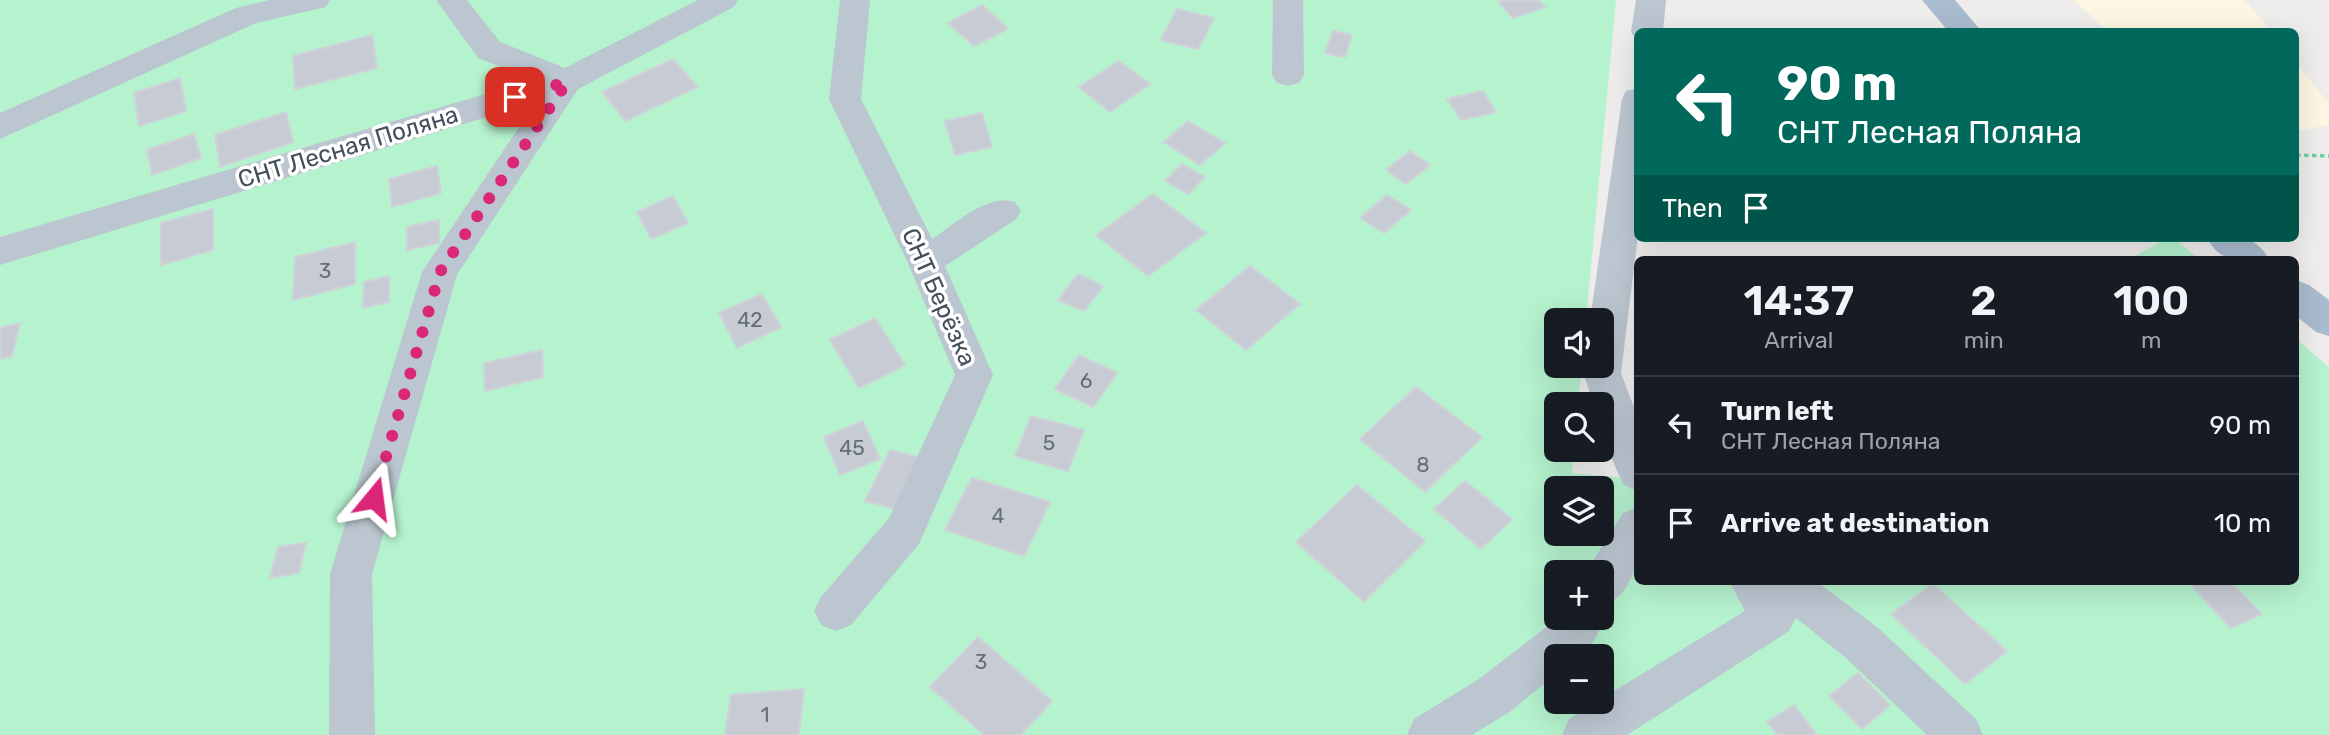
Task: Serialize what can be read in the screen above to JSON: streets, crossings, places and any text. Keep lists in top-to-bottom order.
{
  "streets": {
    "street": ["СНТ Лесная Поляна", "СНТ Берёзка"]
  },
  "house_numbers": [
    "3",
    "42",
    "6",
    "5",
    "45",
    "8",
    "4",
    "3",
    "1"
  ],
  "page": {
    "turn": ["90 m", "СНТ Лесная Поляна"],
    "then": "Then",
    "eta": [
      "14:37",
      "Arrival",
      "2",
      "min",
      "100",
      "m"
    ],
    "map_buttons": ["+", "−"],
    "list": [
      {
        "name": "Turn left",
        "note": "СНТ Лесная Поляна",
        "value": "90 m"
      },
      {
        "name": "Arrive at destination",
        "value": "10 m"
      }
    ]
  }
}
